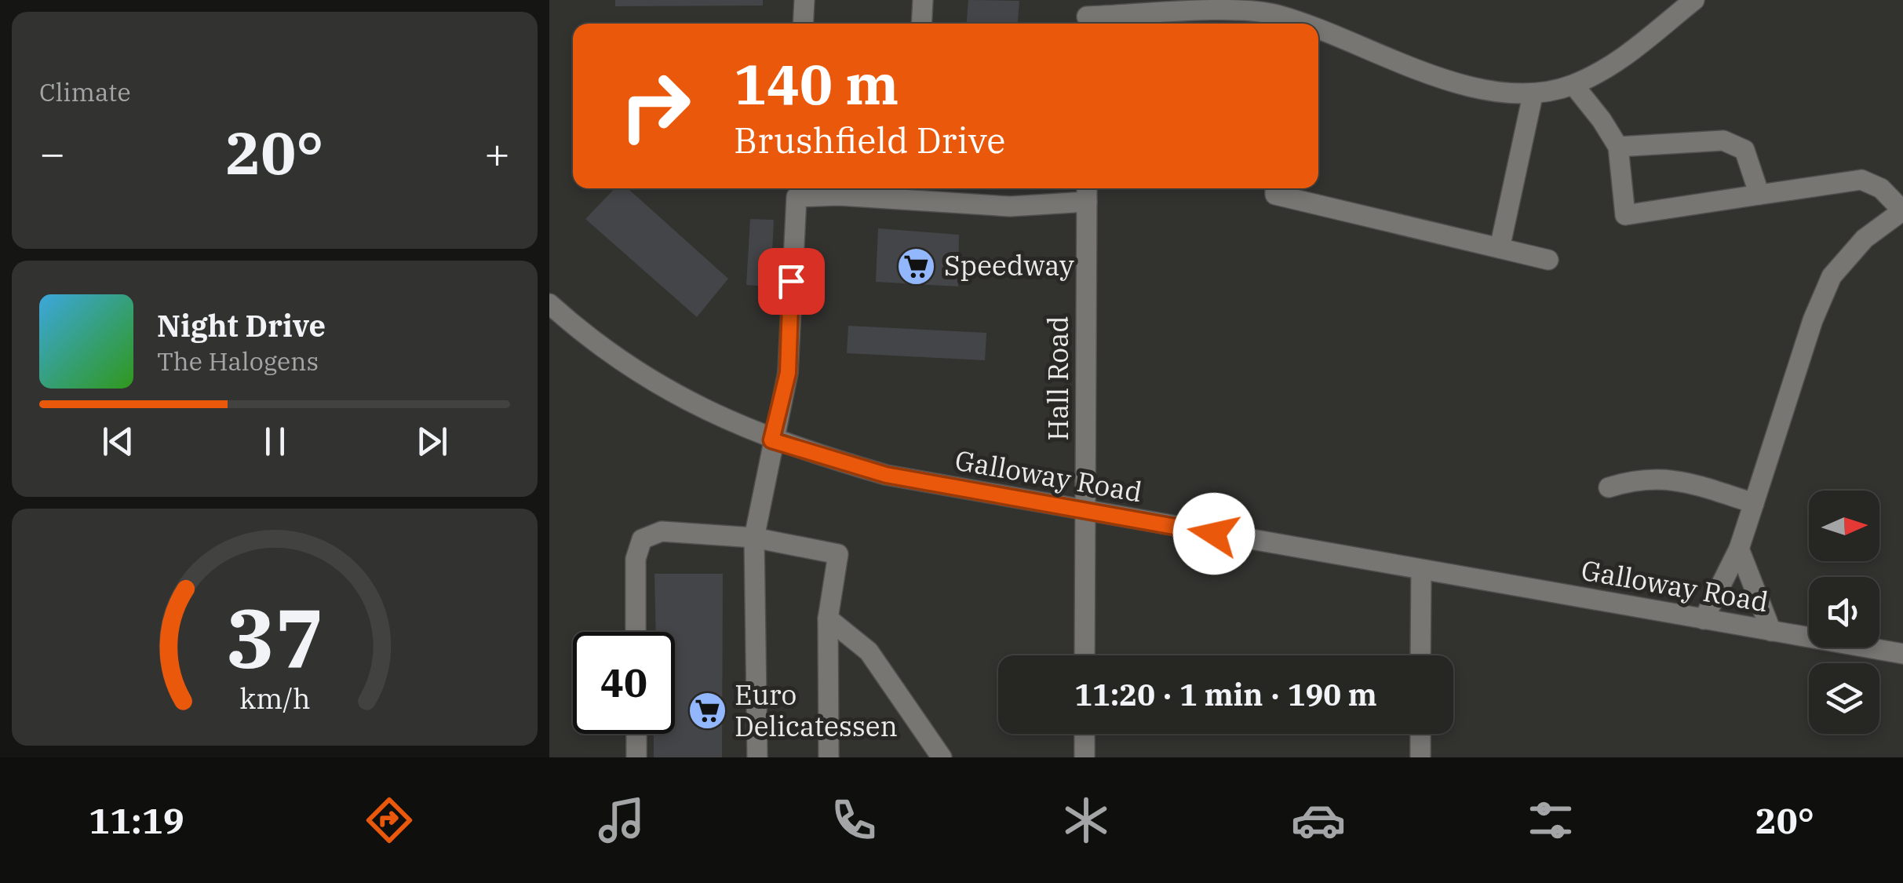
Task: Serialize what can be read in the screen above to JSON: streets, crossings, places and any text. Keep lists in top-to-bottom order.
{
  "streets": {
    "street": ["Hall Road", "Galloway Road"]
  },
  "crossings": [
    ["Hall Road", "Galloway Road"]
  ],
  "places": {
    "supermarket": ["Speedway", "Euro Delicatessen"]
  },
  "north": "right",
  "page": {
    "tile": "Climate",
    "turn": ["140 m", "Brushfield Drive"],
    "heat": ["−", "20°", "+"],
    "song": ["Night Drive", "The Halogens"],
    "limit": "40",
    "trip": "11:20 · 1 min · 190 m",
    "tabs": ["11:19", "20°"],
    "gauge": ["37", "km/h"]
  }
}
